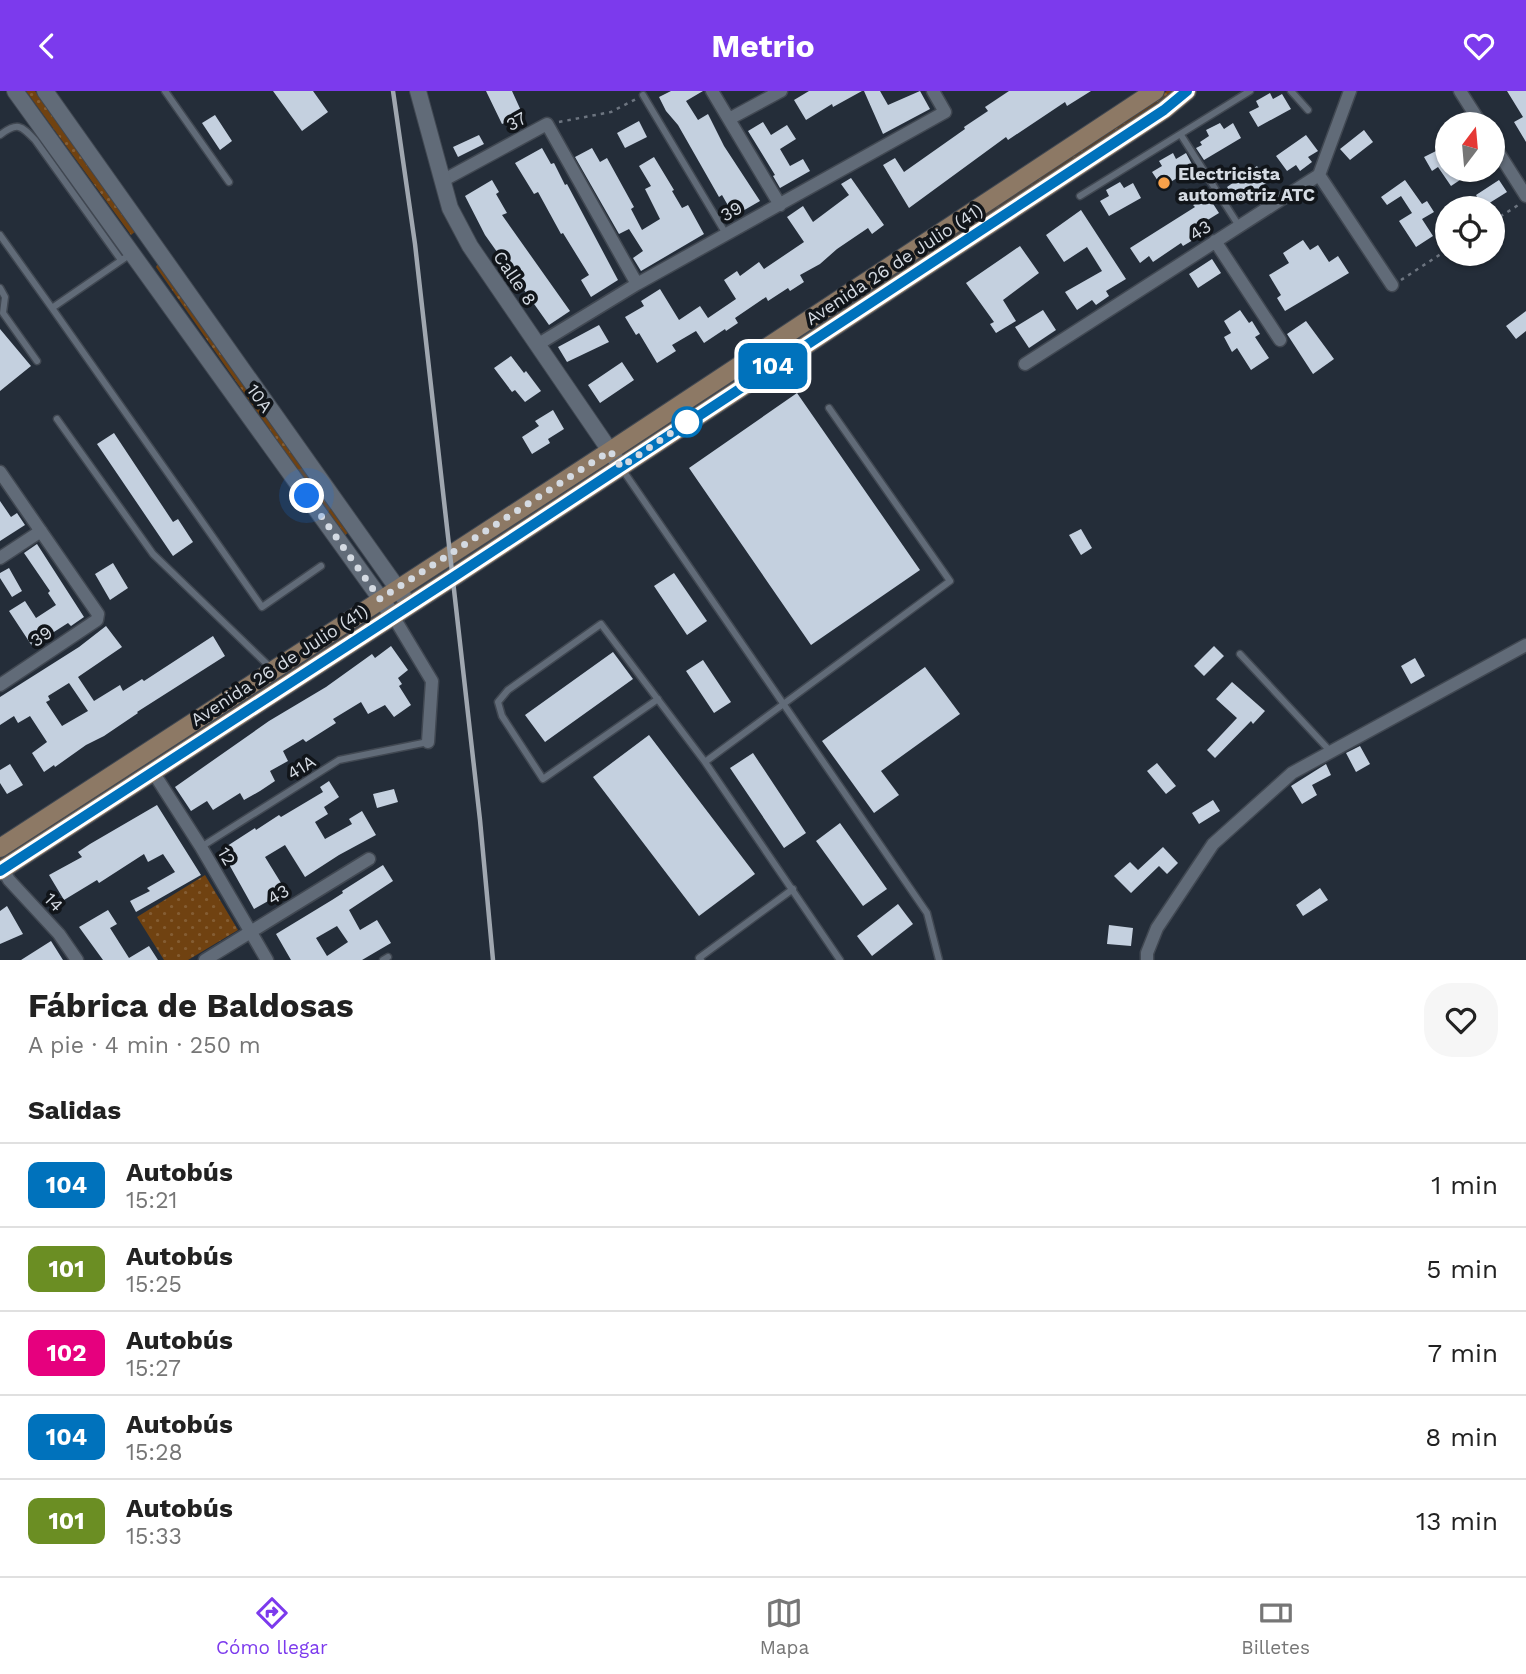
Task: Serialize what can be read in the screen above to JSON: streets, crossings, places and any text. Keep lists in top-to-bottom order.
{
  "streets": {
    "main road": ["Avenida 26 de Julio (41)"],
    "street": [
      "37",
      "39",
      "43",
      "Calle 8",
      "10A",
      "12",
      "14"
    ],
    "lane": ["41A"]
  },
  "crossings": [
    ["37", "Calle 8"],
    ["39", "Calle 8"],
    ["43", "12"],
    ["Avenida 26 de Julio (41)", "Calle 8"],
    ["Avenida 26 de Julio (41)", "10A"],
    ["Avenida 26 de Julio (41)", "12"],
    ["Avenida 26 de Julio (41)", "14"],
    ["10A", "41A"],
    ["41A", "12"]
  ],
  "places": ["Electricista automotriz ATC"],
  "lines": ["bus line 104"],
  "north": "top",
  "page": {
    "header": "Metrio",
    "on_map": "104",
    "heading": [
      ["Fábrica de Baldosas", "A pie · 4 min · 250 m"],
      "Salidas"
    ],
    "list": [
      {
        "mark": "104",
        "name": "Autobús",
        "note": "15:21",
        "value": "1 min"
      },
      {
        "mark": "101",
        "name": "Autobús",
        "note": "15:25",
        "value": "5 min"
      },
      {
        "mark": "102",
        "name": "Autobús",
        "note": "15:27",
        "value": "7 min"
      },
      {
        "mark": "104",
        "name": "Autobús",
        "note": "15:28",
        "value": "8 min"
      },
      {
        "mark": "101",
        "name": "Autobús",
        "note": "15:33",
        "value": "13 min"
      }
    ],
    "tabs": ["Cómo llegar", "Mapa", "Billetes"]
  }
}
